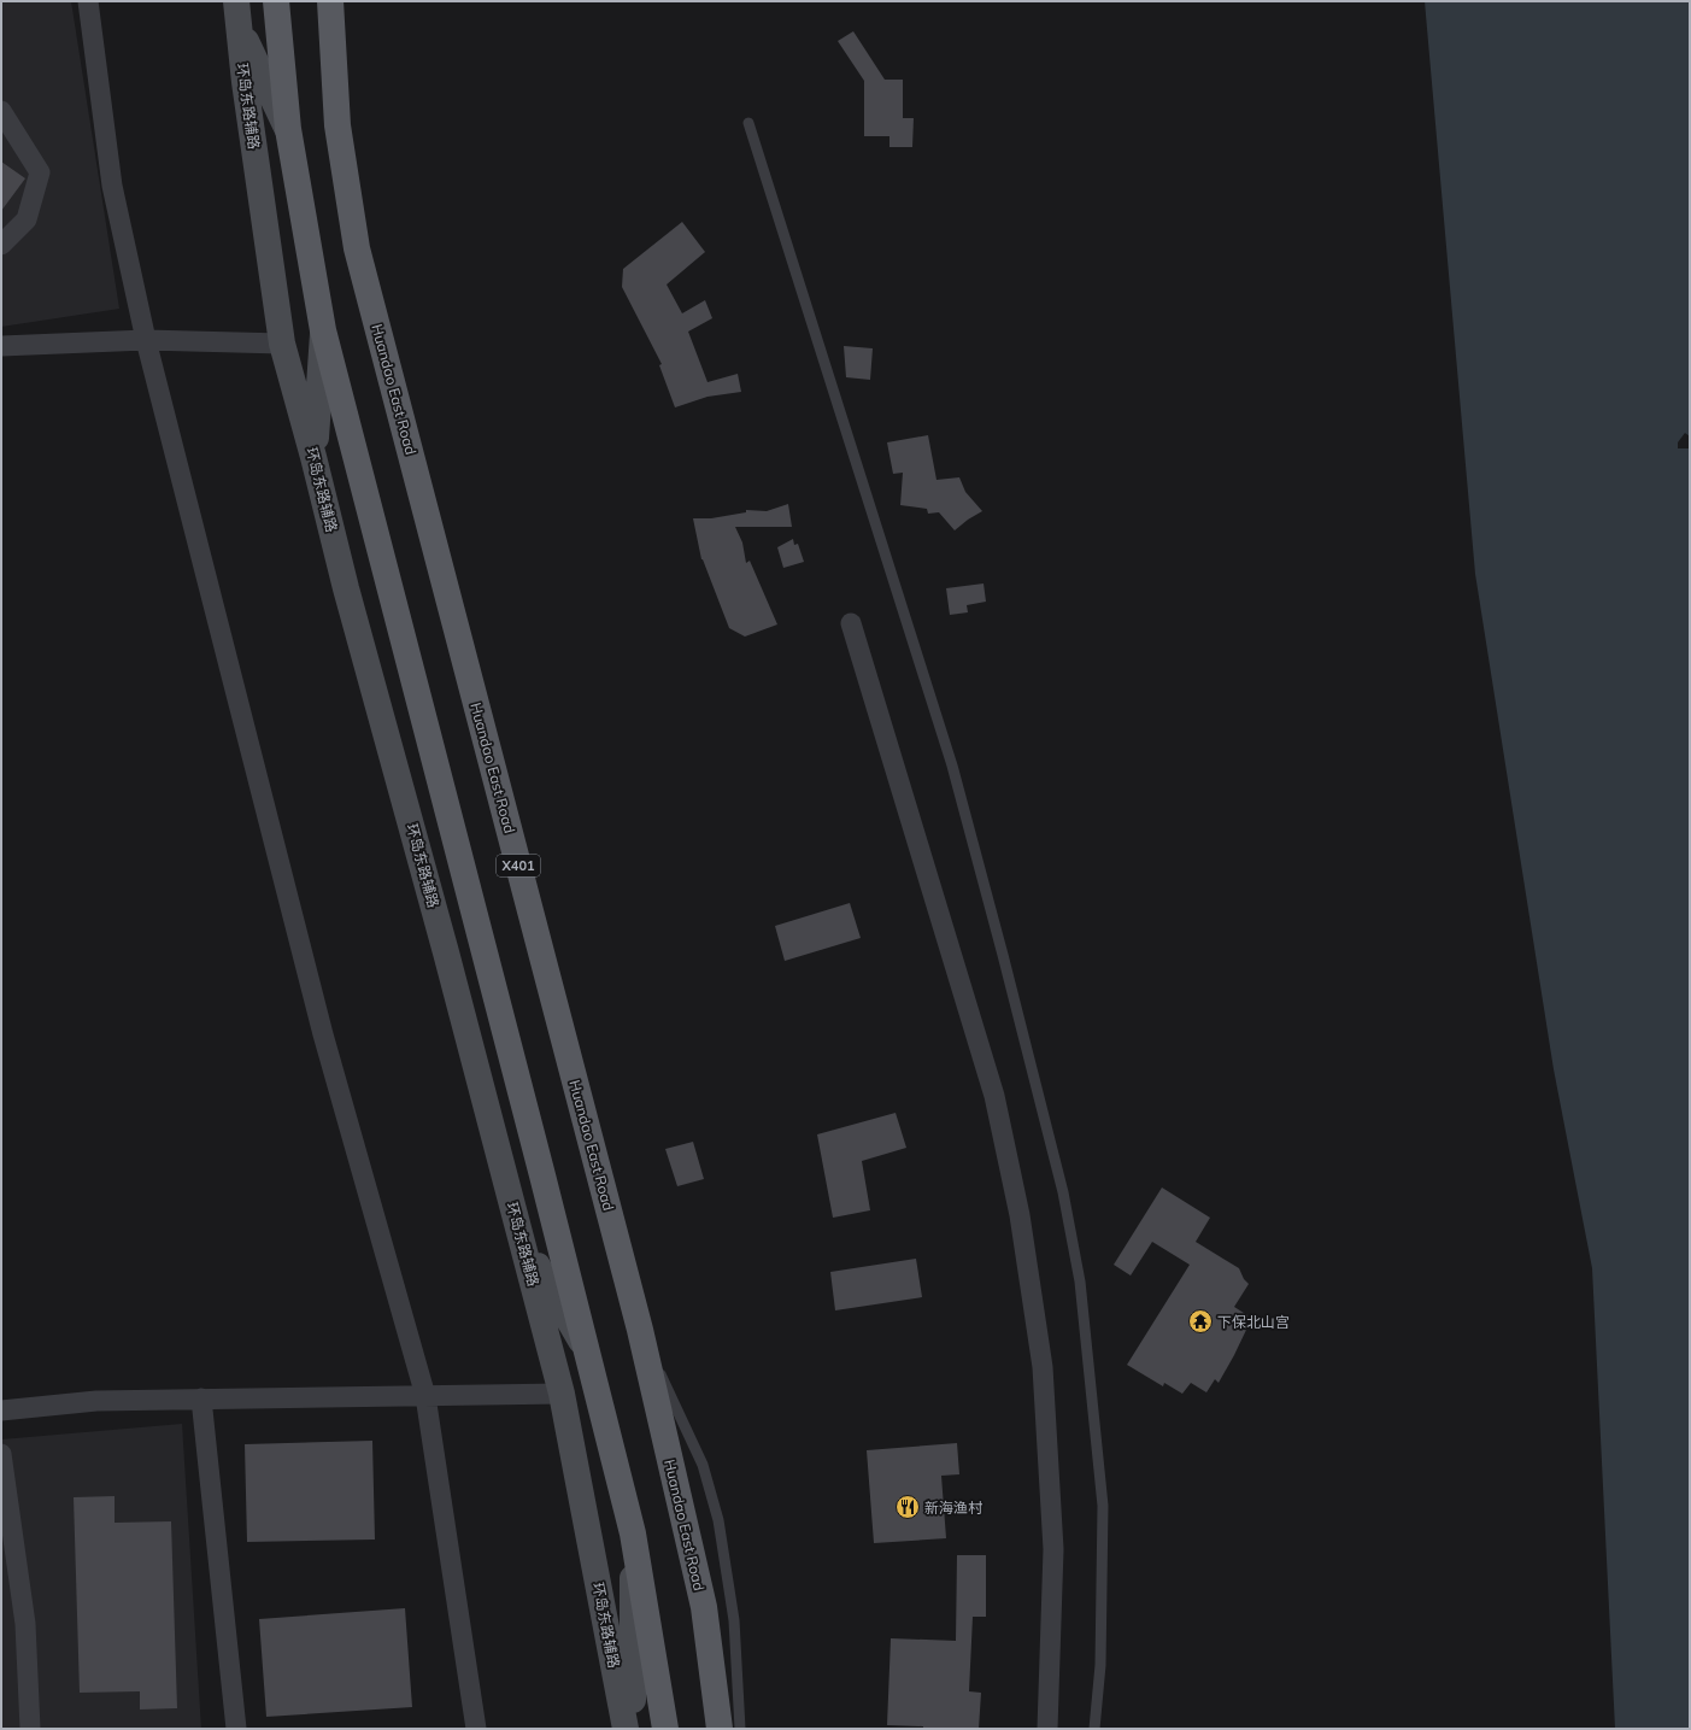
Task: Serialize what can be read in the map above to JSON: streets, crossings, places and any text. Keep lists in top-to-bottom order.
{
  "streets": {
    "main road": ["Huandao East Road", "X401"],
    "street": ["环岛东路辅路"]
  },
  "places": {
    "temple": ["下保北山宫"],
    "restaurant": ["新海渔村"]
  }
}
